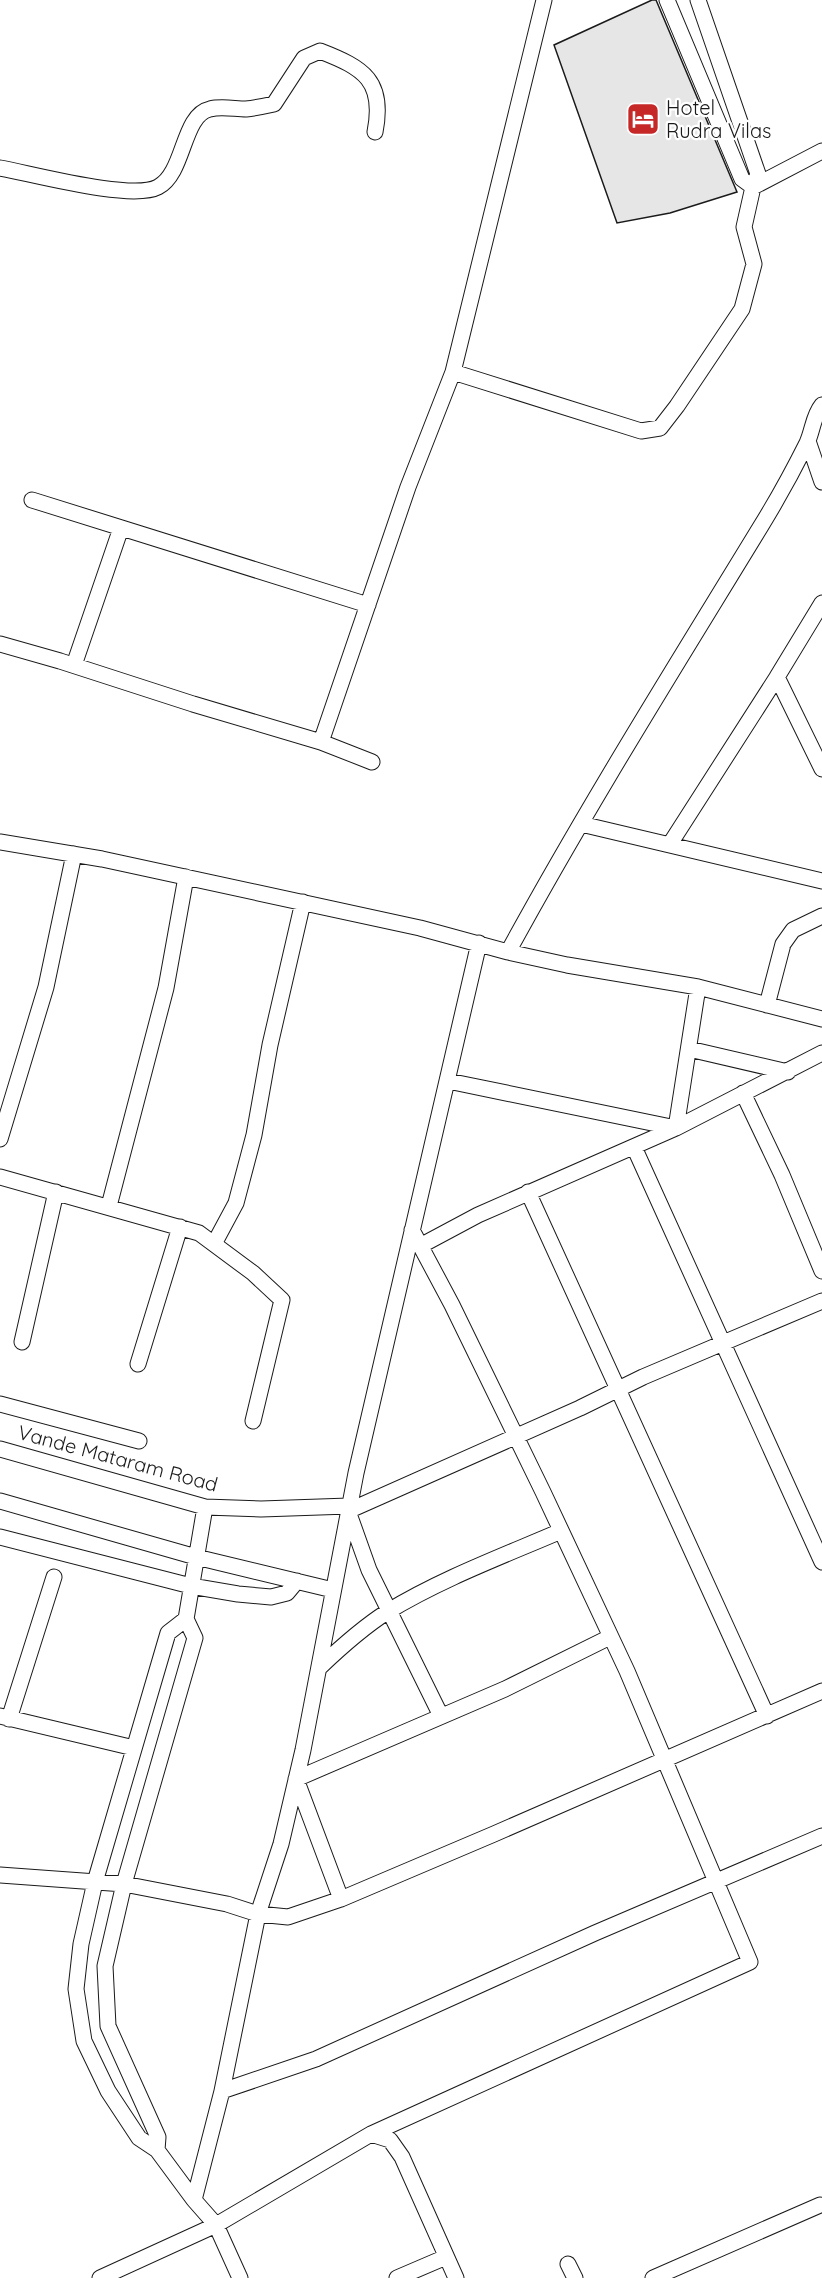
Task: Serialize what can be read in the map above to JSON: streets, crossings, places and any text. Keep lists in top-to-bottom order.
{
  "streets": {
    "street": ["Vande Mataram Road"]
  },
  "places": {
    "hotel": ["Hotel Rudra Vilas"]
  }
}
